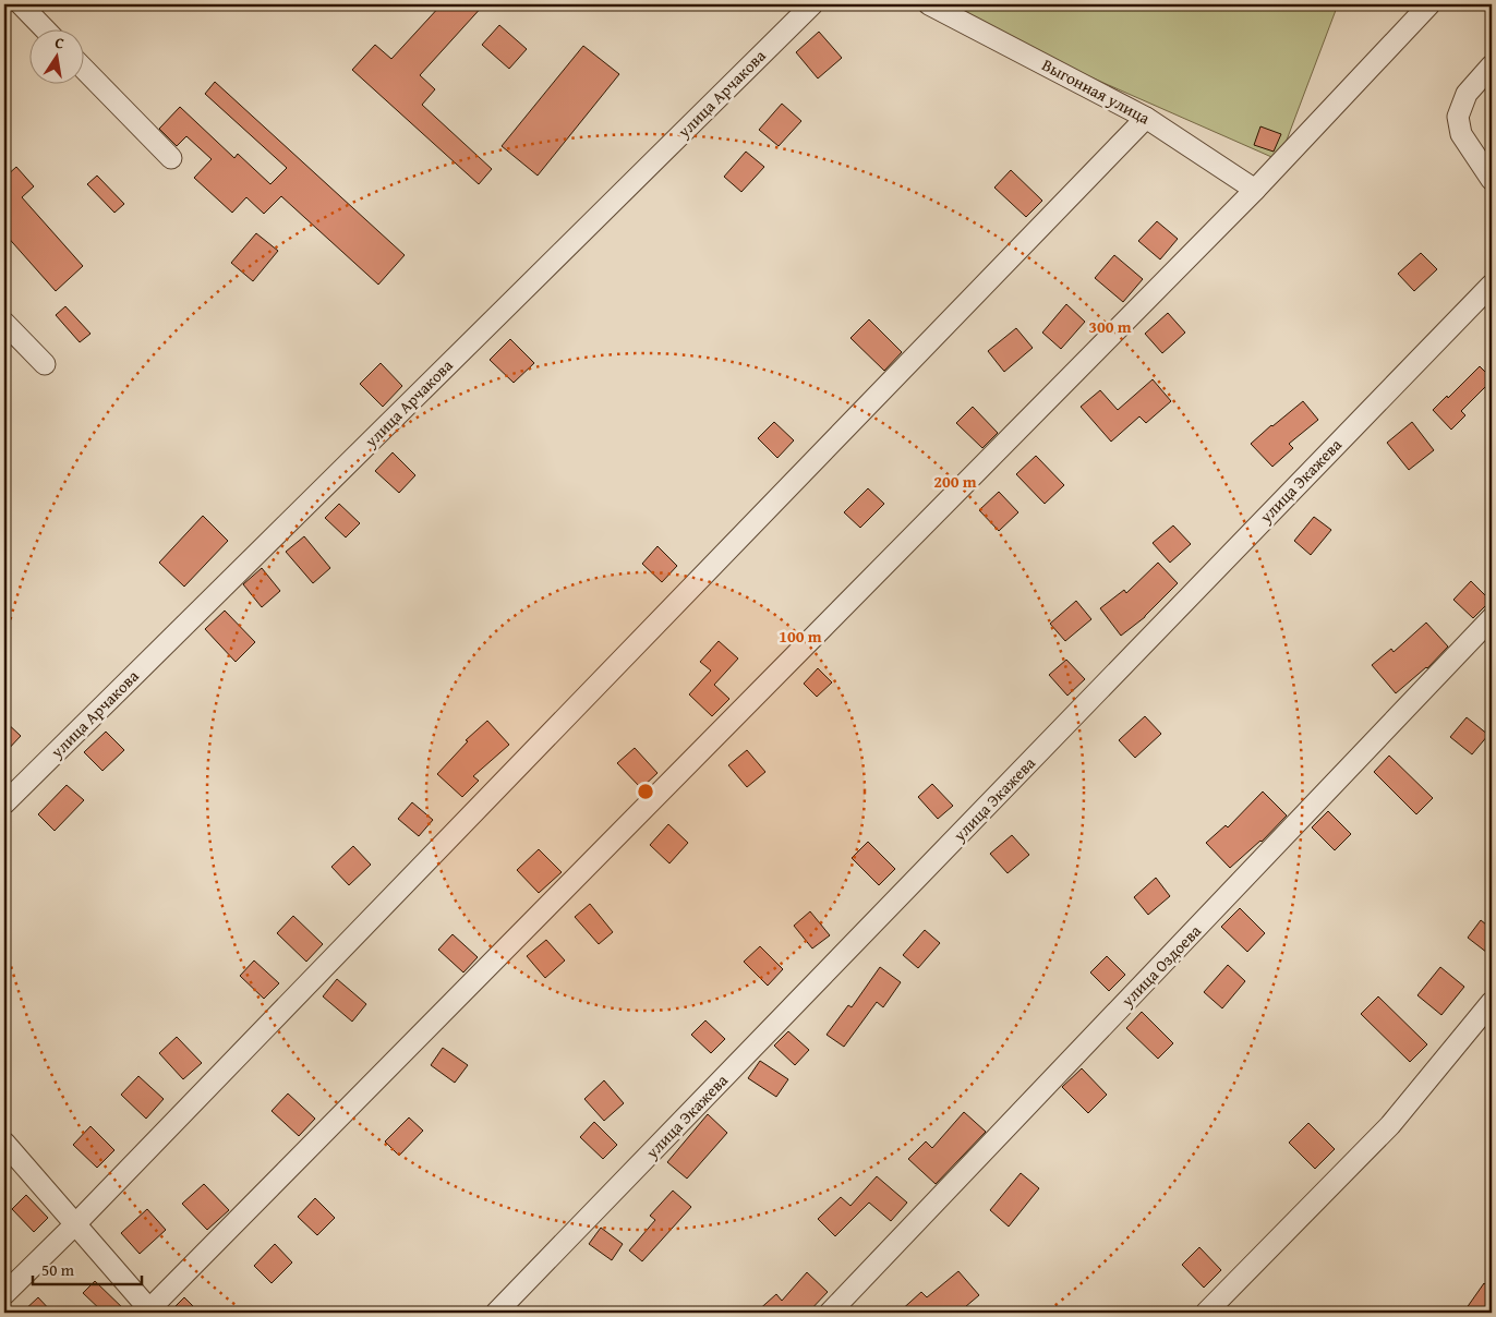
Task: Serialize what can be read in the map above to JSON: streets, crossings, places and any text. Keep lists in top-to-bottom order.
{
  "streets": {
    "street": [
      "Выгонная улица",
      "улица Арчакова",
      "улица Экажева",
      "улица Оздоева"
    ]
  },
  "scale_bar": "50 m",
  "north": "top",
  "rings": ["300 m", "200 m", "100 m"]
}
